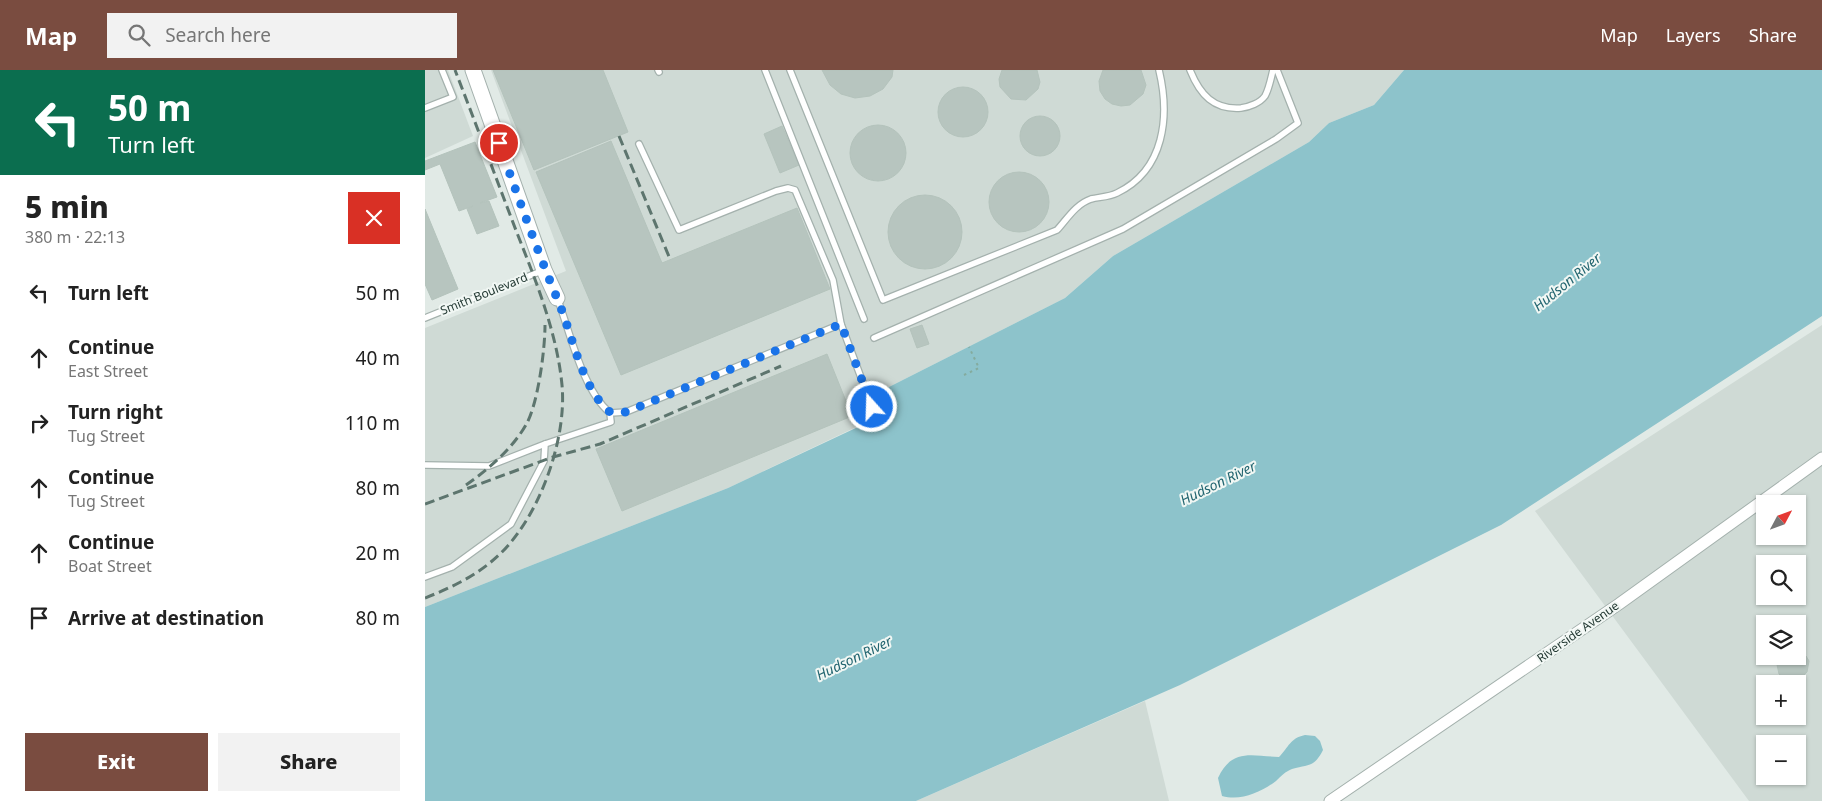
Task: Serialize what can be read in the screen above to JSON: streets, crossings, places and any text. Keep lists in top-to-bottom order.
{
  "streets": {
    "street": ["Riverside Avenue"],
    "lane": ["Smith Boulevard"]
  },
  "water": ["Hudson River"],
  "north": "top right",
  "page": {
    "header": "Map",
    "search": "Search here",
    "nav": ["Map", "Layers", "Share"],
    "turn": ["50 m", "Turn left"],
    "heading": ["5 min", "380 m · 22:13"],
    "list": [
      {
        "name": "Turn left",
        "value": "50 m"
      },
      {
        "name": "Continue",
        "note": "East Street",
        "value": "40 m"
      },
      {
        "name": "Turn right",
        "note": "Tug Street",
        "value": "110 m"
      },
      {
        "name": "Continue",
        "note": "Tug Street",
        "value": "80 m"
      },
      {
        "name": "Continue",
        "note": "Boat Street",
        "value": "20 m"
      },
      {
        "name": "Arrive at destination",
        "value": "80 m"
      }
    ],
    "map_buttons": ["+", "−"],
    "buttons": ["Exit", "Share"]
  }
}
